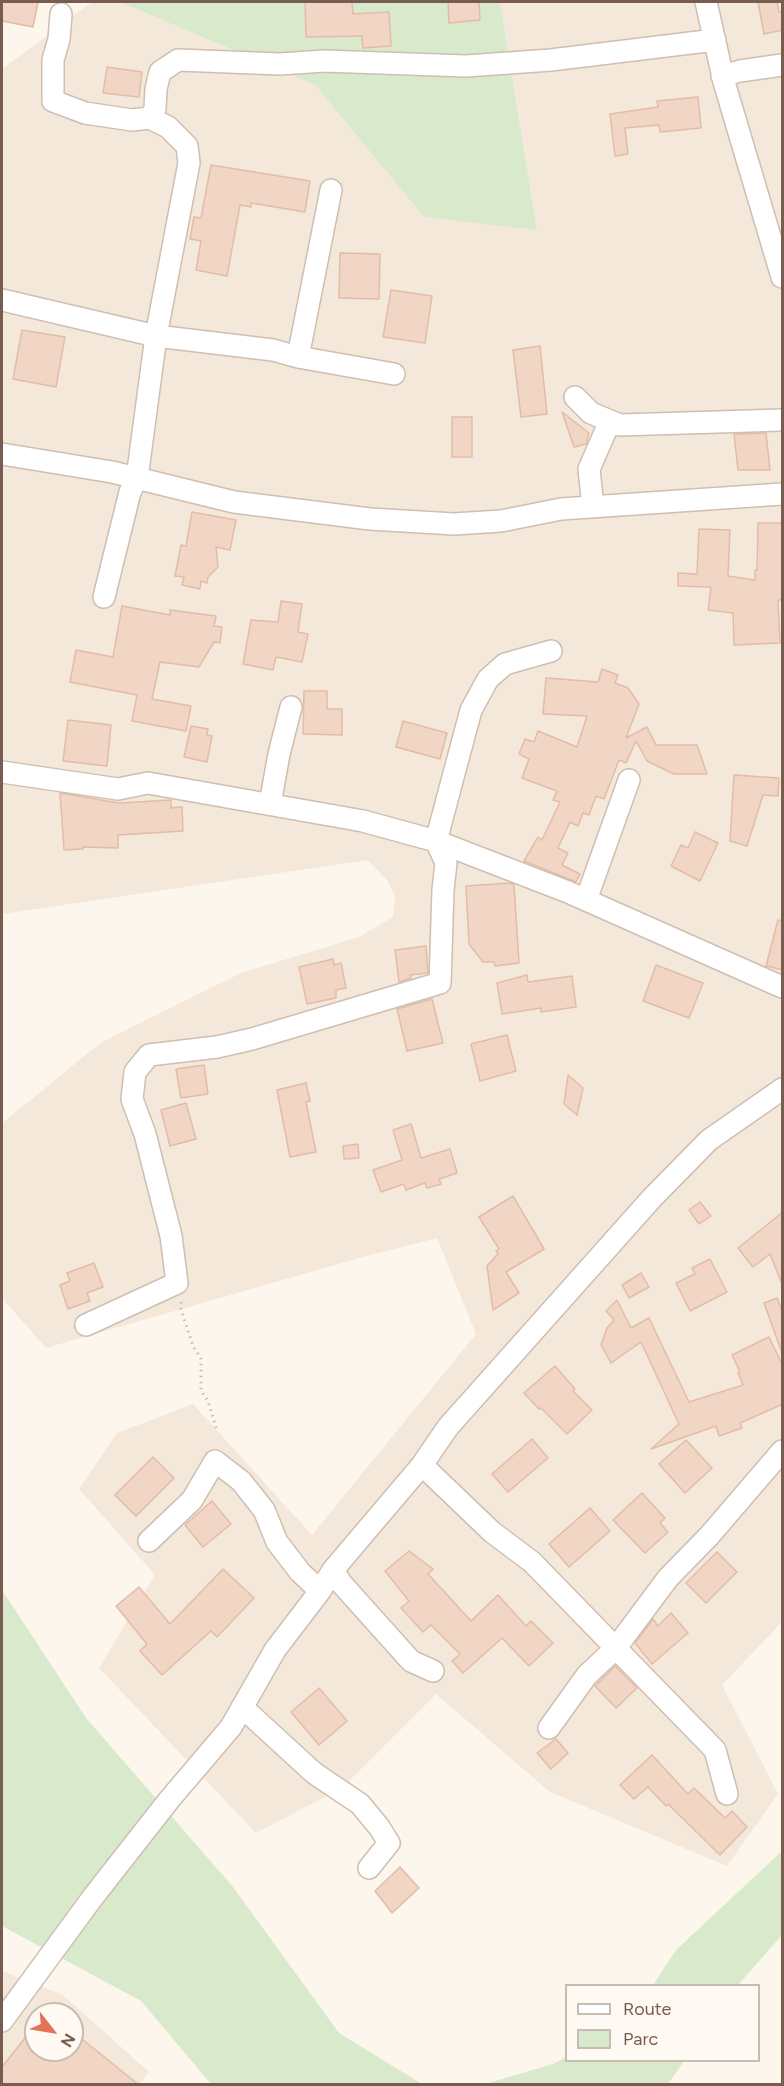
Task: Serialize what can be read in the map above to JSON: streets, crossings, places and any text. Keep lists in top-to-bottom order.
{
  "legend": ["Route", "Parc"],
  "north": "bottom right"
}
